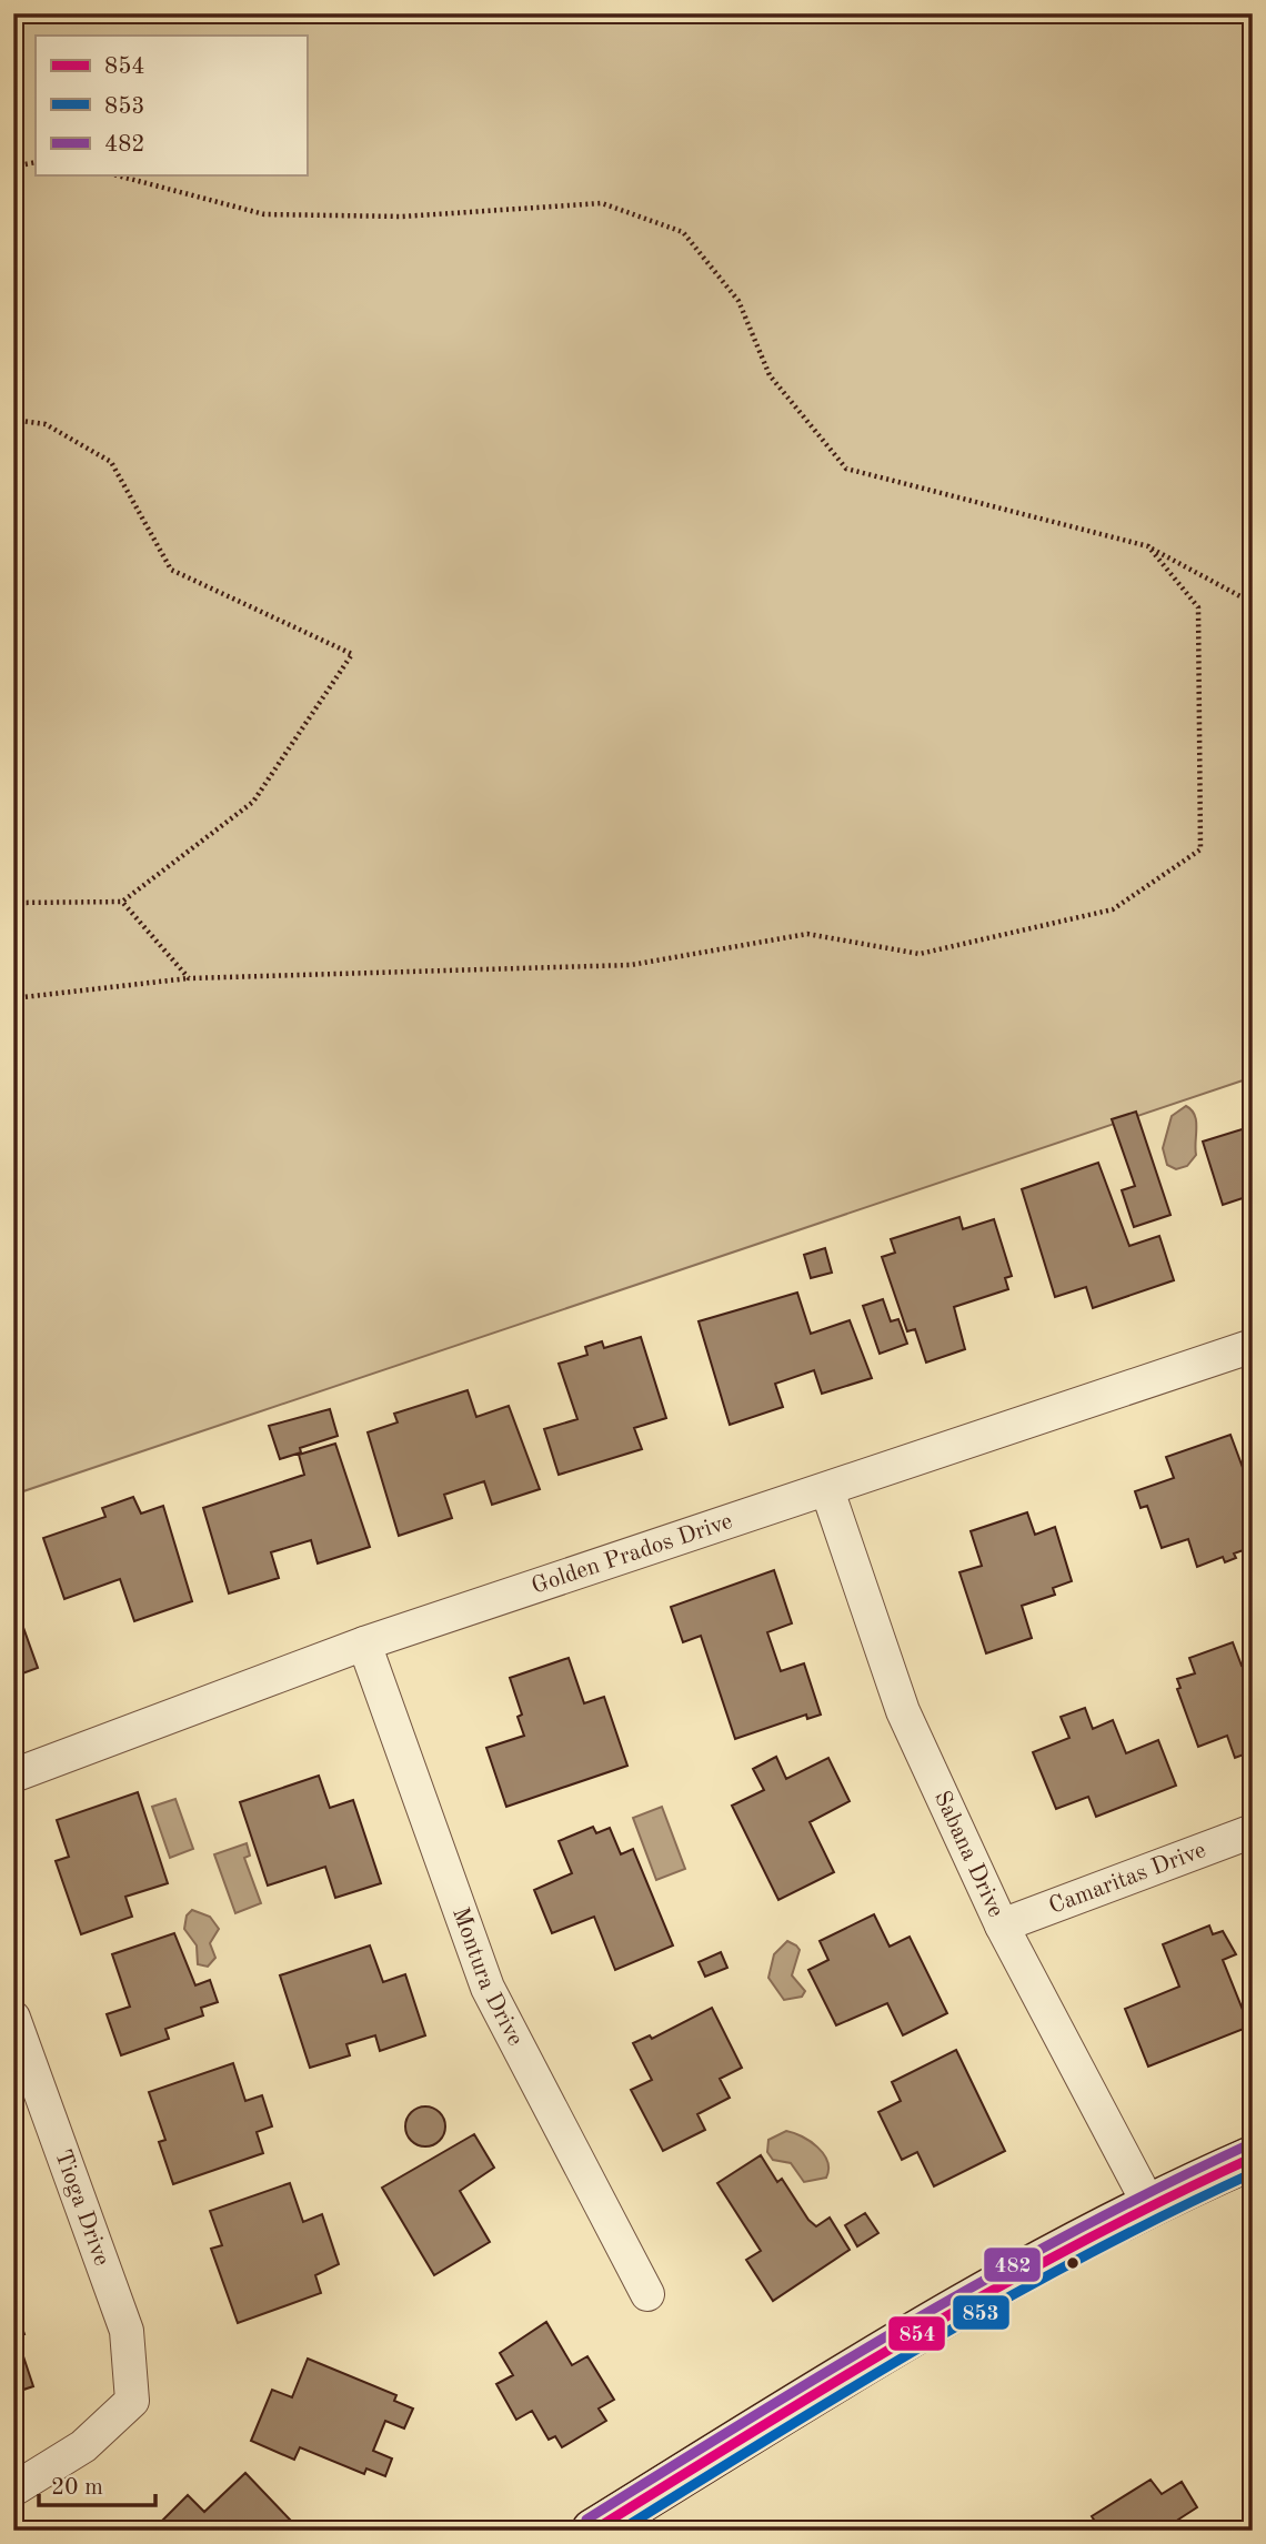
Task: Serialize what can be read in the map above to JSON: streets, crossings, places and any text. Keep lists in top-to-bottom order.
{
  "streets": {
    "street": [
      "Golden Prados Drive",
      "Sabana Drive",
      "Camaritas Drive",
      "Montura Drive",
      "Tioga Drive"
    ]
  },
  "crossings": [
    ["Golden Prados Drive", "Sabana Drive"],
    ["Golden Prados Drive", "Montura Drive"],
    ["Sabana Drive", "Camaritas Drive"]
  ],
  "lines": ["transit line 482", "transit line 854", "transit line 853"],
  "legend": ["854", "853", "482"],
  "scale_bar": "20 m"
}
